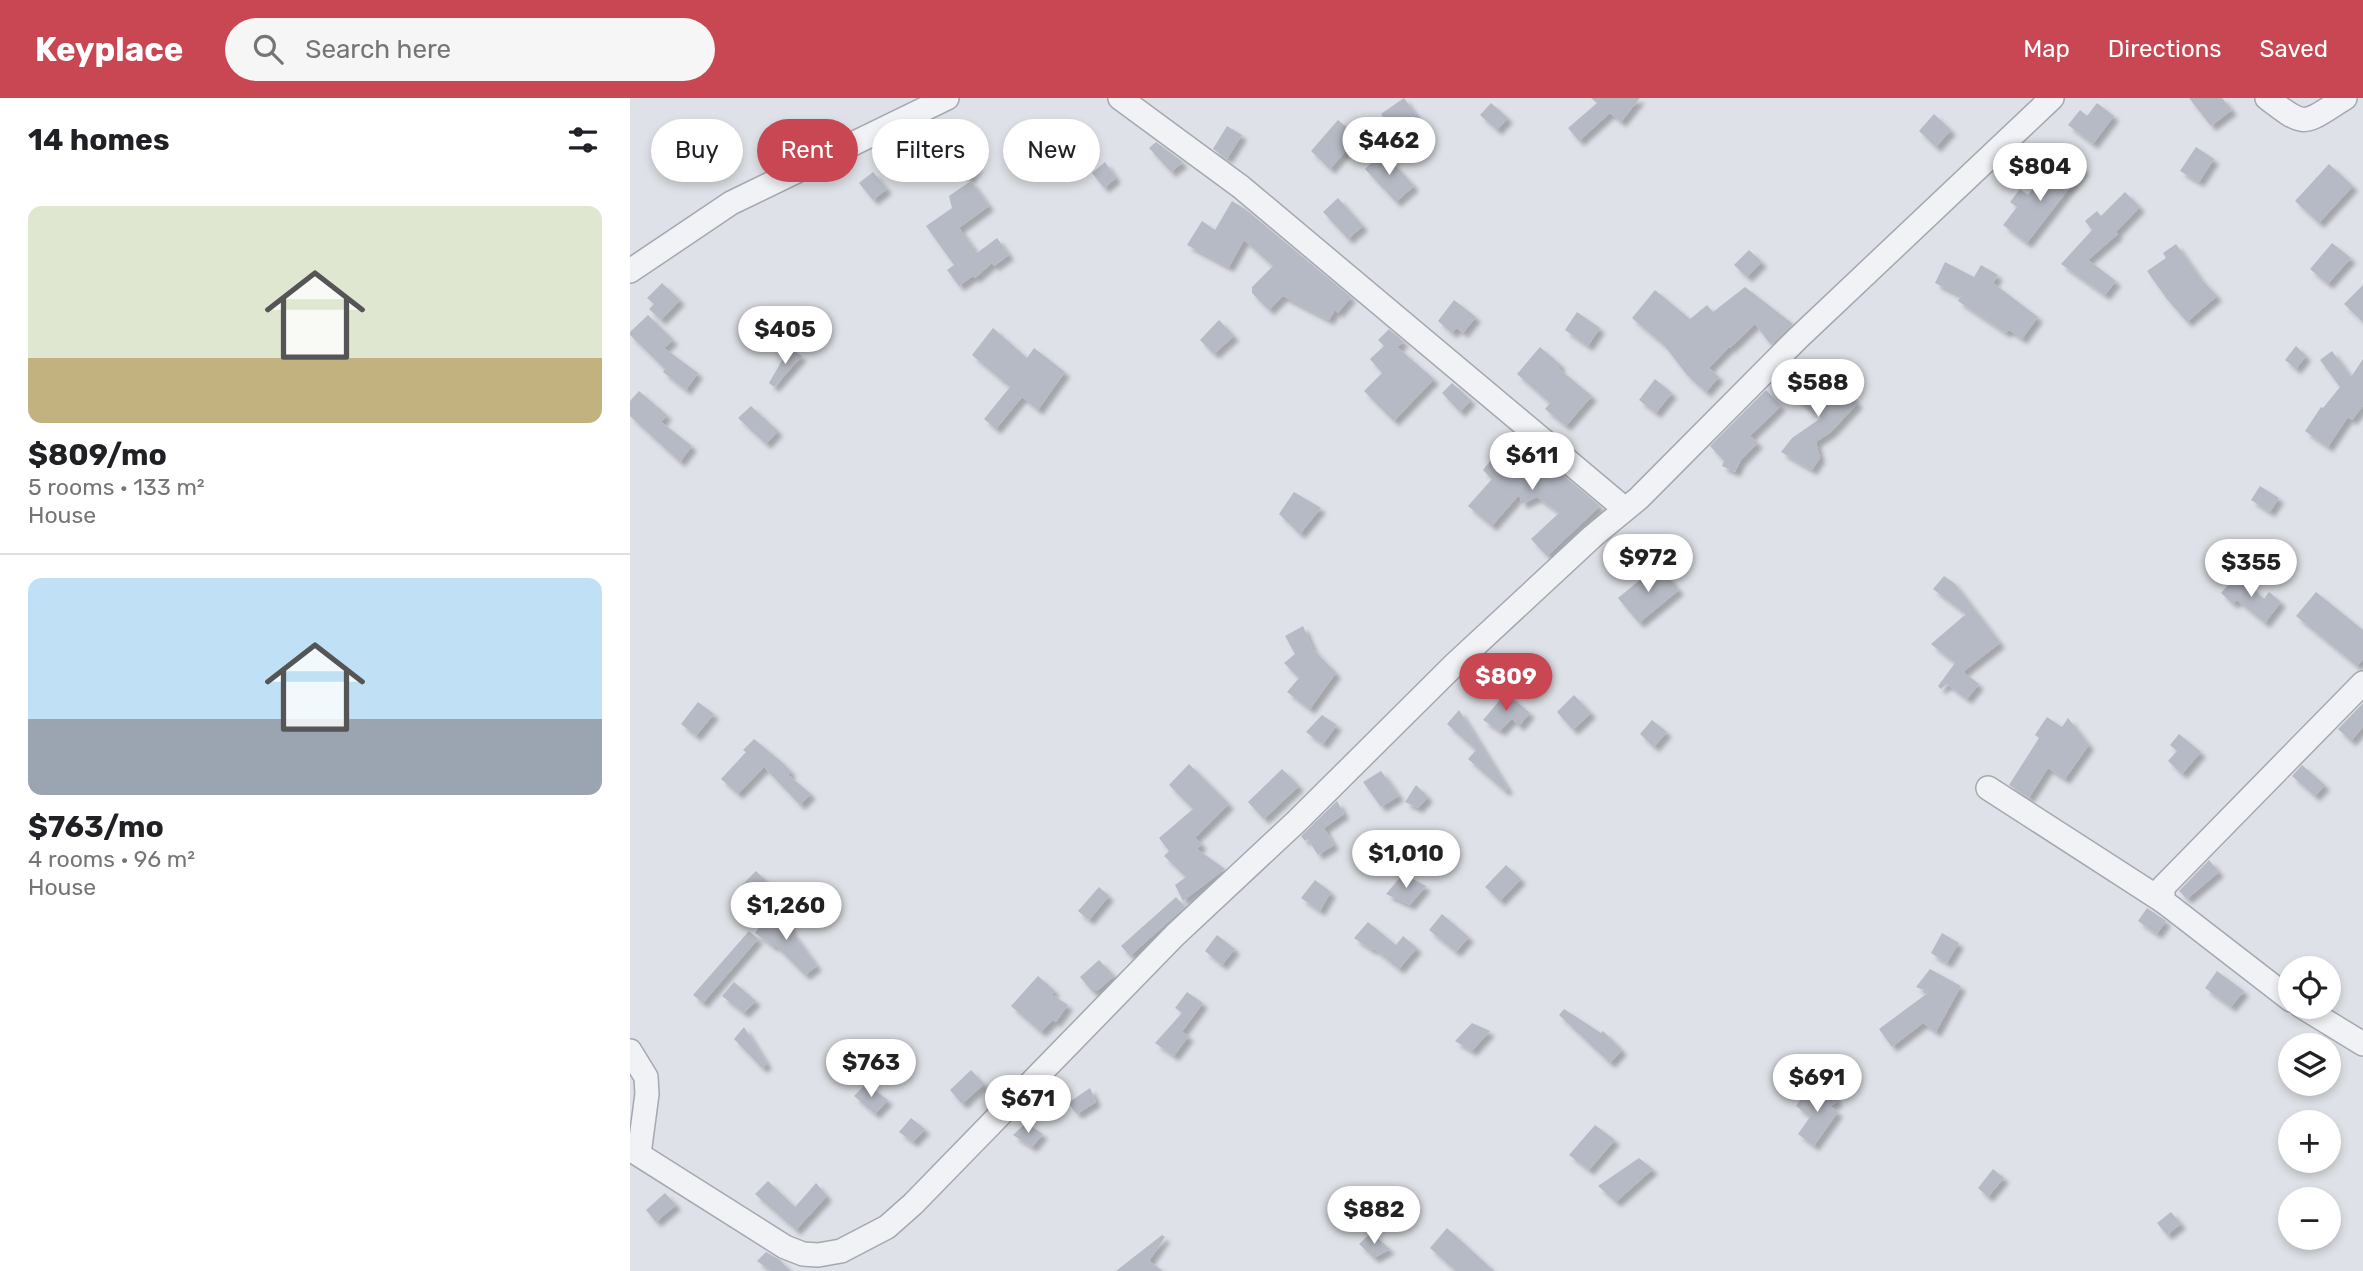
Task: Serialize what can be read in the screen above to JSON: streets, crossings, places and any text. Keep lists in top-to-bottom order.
{
  "page": {
    "header": "Keyplace",
    "search": "Search here",
    "nav": ["Map", "Directions", "Saved"],
    "heading": "14 homes",
    "price": [
      "$462",
      "$804",
      "$405",
      "$588",
      "$611",
      "$972",
      "$355",
      "$809",
      "$1,010",
      "$1,260",
      "$763",
      "$691",
      "$671",
      "$882"
    ],
    "chip": [
      "Buy",
      "Rent",
      "Filters",
      "New"
    ],
    "list": [
      {
        "name": "$809/mo",
        "note": "5 rooms · 133 m² · House"
      },
      {
        "name": "$763/mo",
        "note": "4 rooms · 96 m² · House"
      }
    ],
    "map_buttons": ["+", "−"]
  }
}
